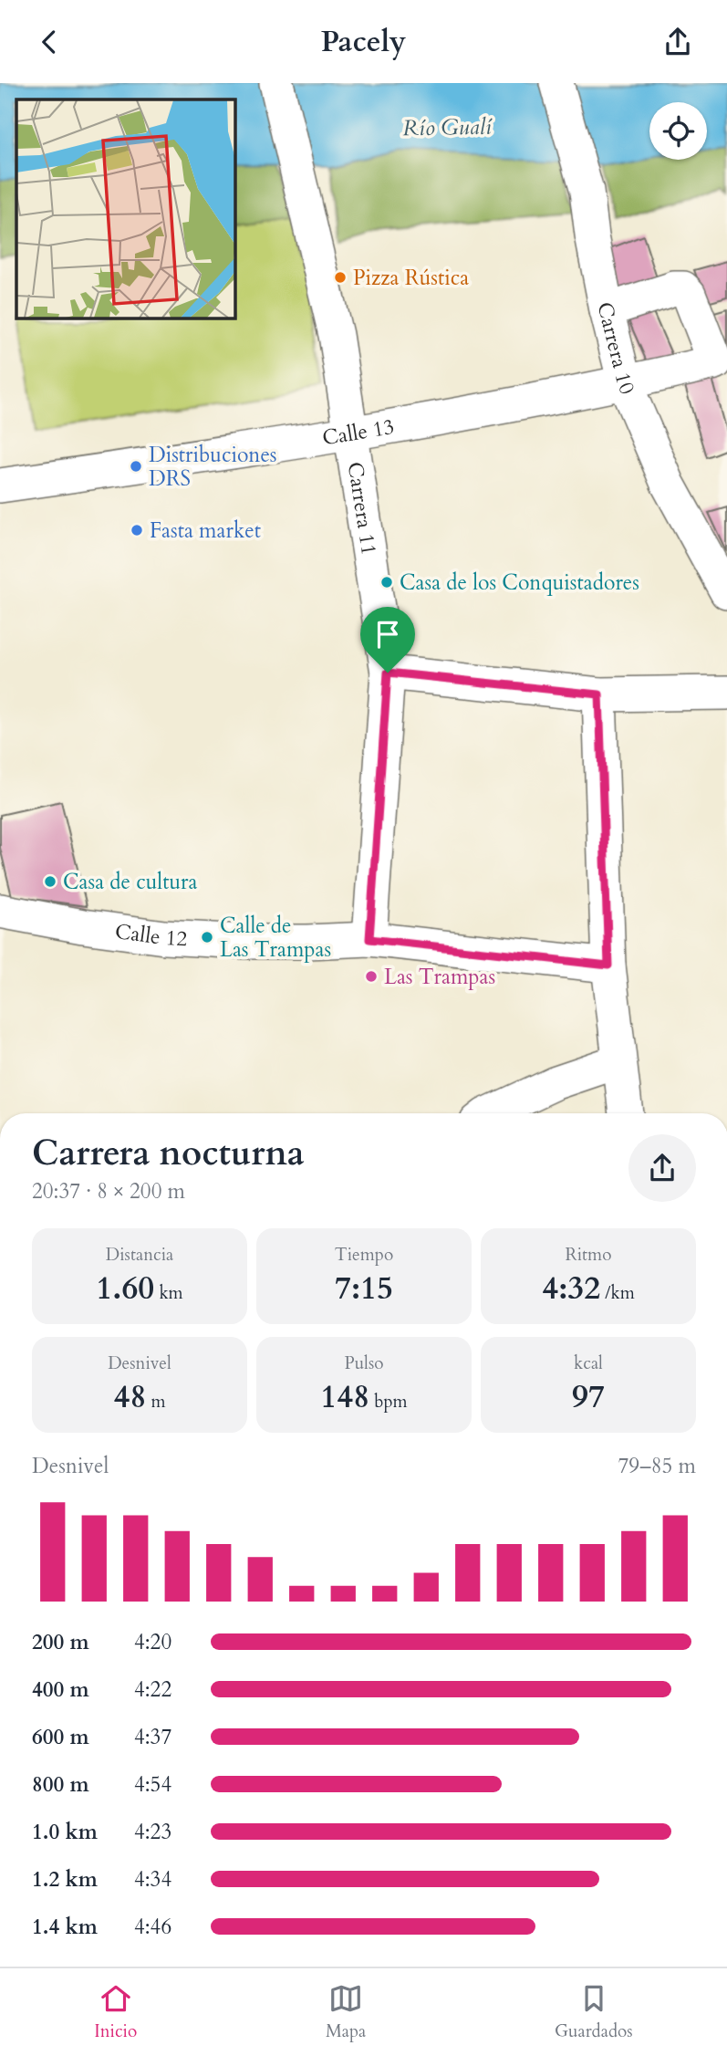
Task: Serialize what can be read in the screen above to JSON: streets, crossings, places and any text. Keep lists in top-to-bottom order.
{
  "streets": {
    "street": [
      "Carrera 10",
      "Calle 13",
      "Carrera 11",
      "Calle 12"
    ]
  },
  "crossings": [
    ["Carrera 10", "Calle 13"],
    ["Calle 13", "Carrera 11"],
    ["Carrera 11", "Calle 12"]
  ],
  "water": ["Río Gualí"],
  "places": [
    "Pizza Rústica",
    "Distribuciones DRS",
    "Fasta market",
    "Casa de los Conquistadores",
    "Casa de cultura",
    "Calle de Las Trampas",
    "Las Trampas"
  ],
  "page": {
    "header": "Pacely",
    "heading": ["Carrera nocturna", "20:37 · 8 × 200 m"],
    "stats": [
      ["Distancia", "1.60 km"],
      ["Tiempo", "7:15"],
      ["Ritmo", "4:32 /km"],
      ["Desnivel", "48 m"],
      ["Pulso", "148 bpm"],
      ["kcal", "97"]
    ],
    "chart": ["Desnivel", "79–85 m"],
    "list": [
      {
        "name": "200 m",
        "note": "4:20"
      },
      {
        "name": "400 m",
        "note": "4:22"
      },
      {
        "name": "600 m",
        "note": "4:37"
      },
      {
        "name": "800 m",
        "note": "4:54"
      },
      {
        "name": "1.0 km",
        "note": "4:23"
      },
      {
        "name": "1.2 km",
        "note": "4:34"
      },
      {
        "name": "1.4 km",
        "note": "4:46"
      }
    ],
    "tabs": ["Inicio", "Mapa", "Guardados"]
  }
}
